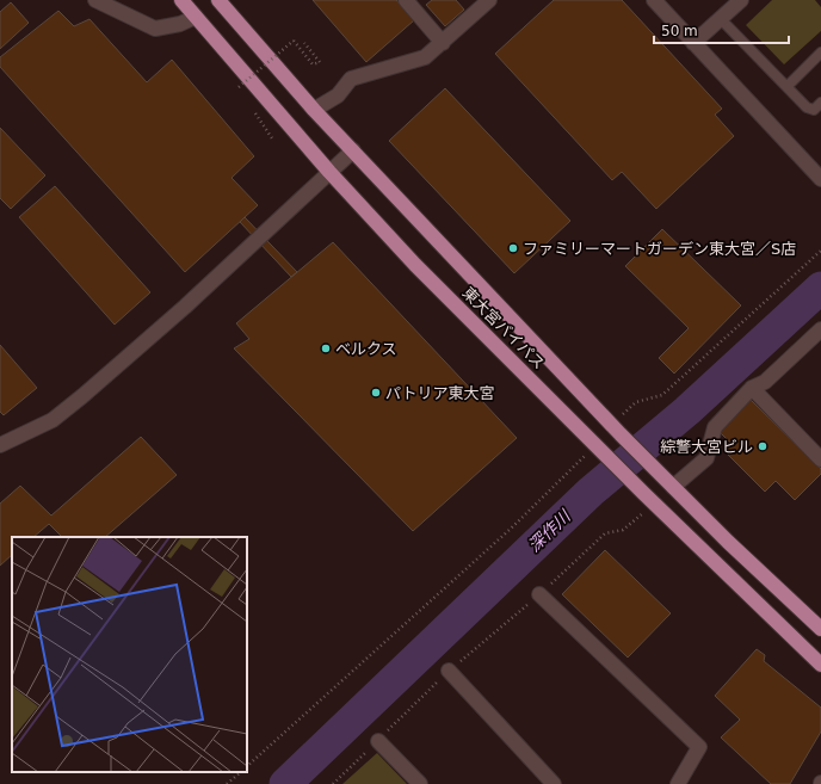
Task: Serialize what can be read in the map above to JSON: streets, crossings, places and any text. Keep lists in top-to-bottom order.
{
  "streets": {
    "highway": ["東大宮バイパス"]
  },
  "water": ["深作川"],
  "places": [
    "ファミリーマートガーデン東大宮／S店",
    "ベルクス",
    "パトリア東大宮",
    "綜警大宮ビル"
  ],
  "scale_bar": "50 m"
}
